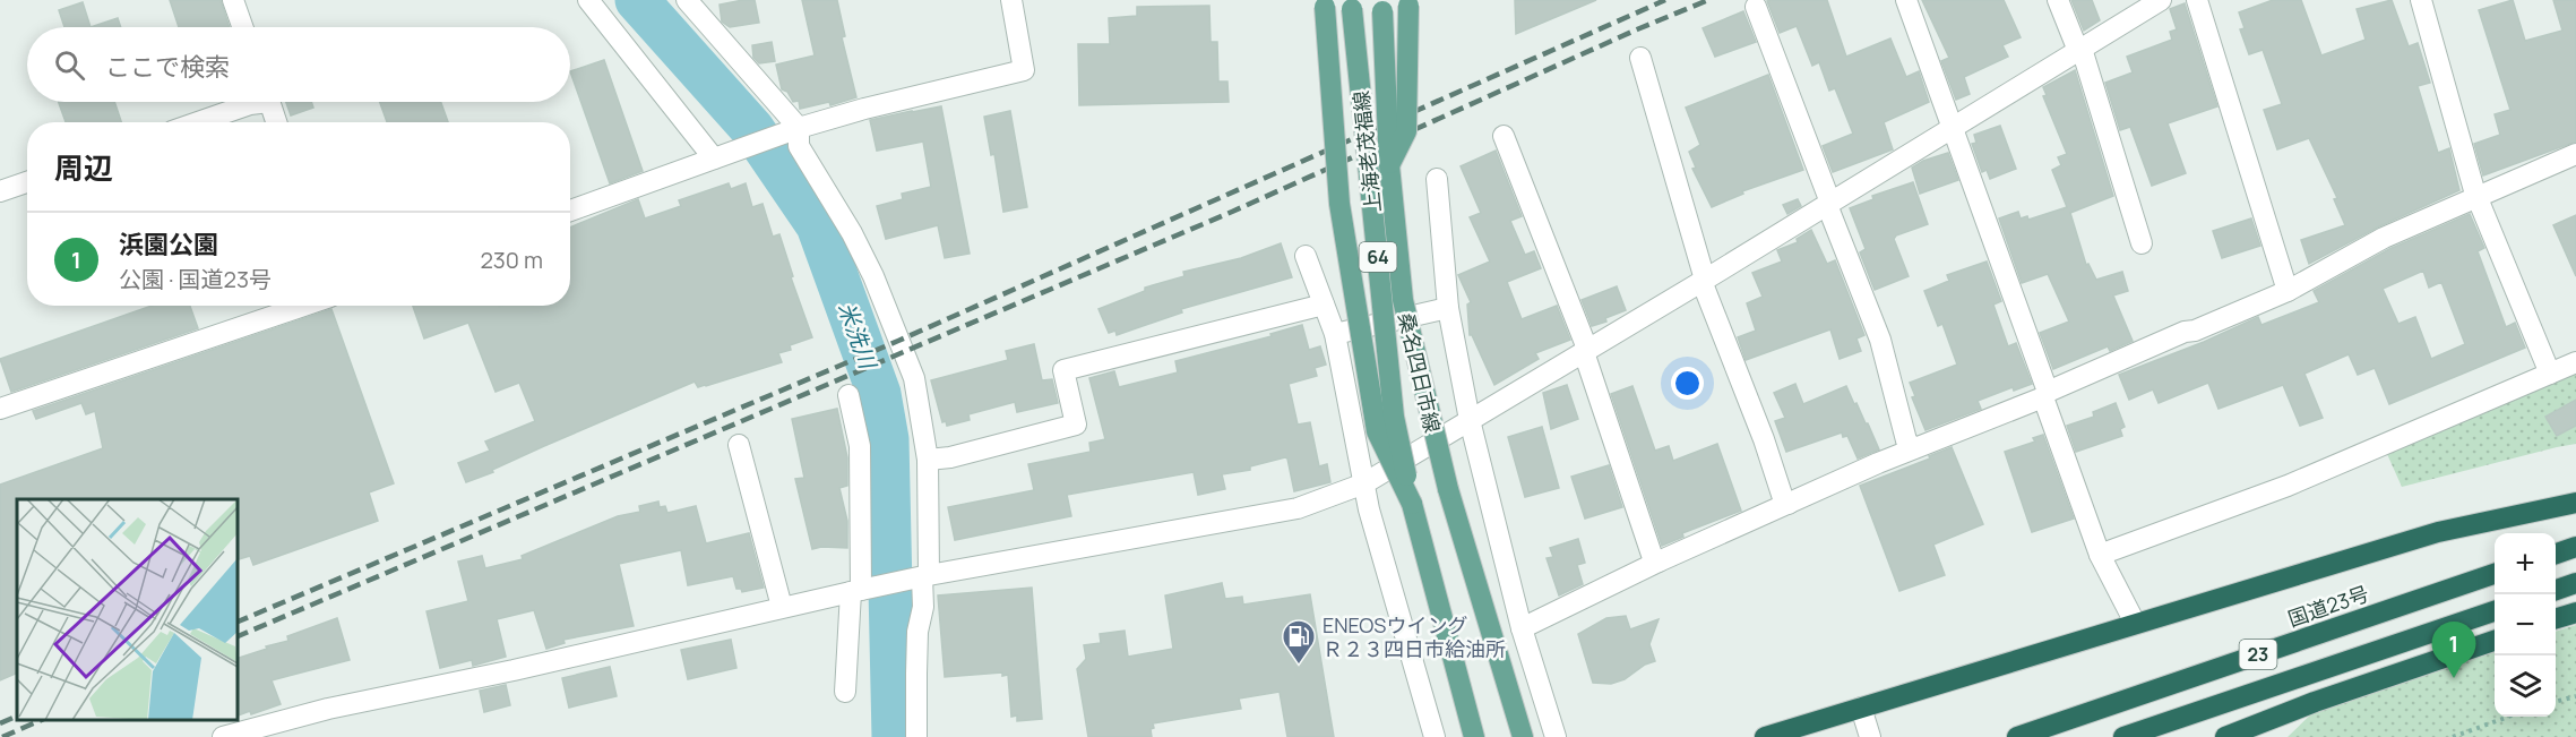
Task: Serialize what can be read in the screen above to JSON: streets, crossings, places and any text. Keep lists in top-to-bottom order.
{
  "streets": {
    "highway": ["国道23号", "23"],
    "main road": ["上海老茂福線", "64", "桑名四日市線"]
  },
  "crossings": [
    ["上海老茂福線", "桑名四日市線"]
  ],
  "water": ["米洗川"],
  "places": {
    "fuel station": ["ENEOSウイング Ｒ２３四日市給油所"]
  },
  "page": {
    "search": "ここで検索",
    "heading": "周辺",
    "list": [
      {
        "mark": "1",
        "name": "浜園公園",
        "note": "公園 · 国道23号",
        "value": "230 m"
      }
    ],
    "map_buttons": ["+", "−"],
    "pins": "1"
  }
}
